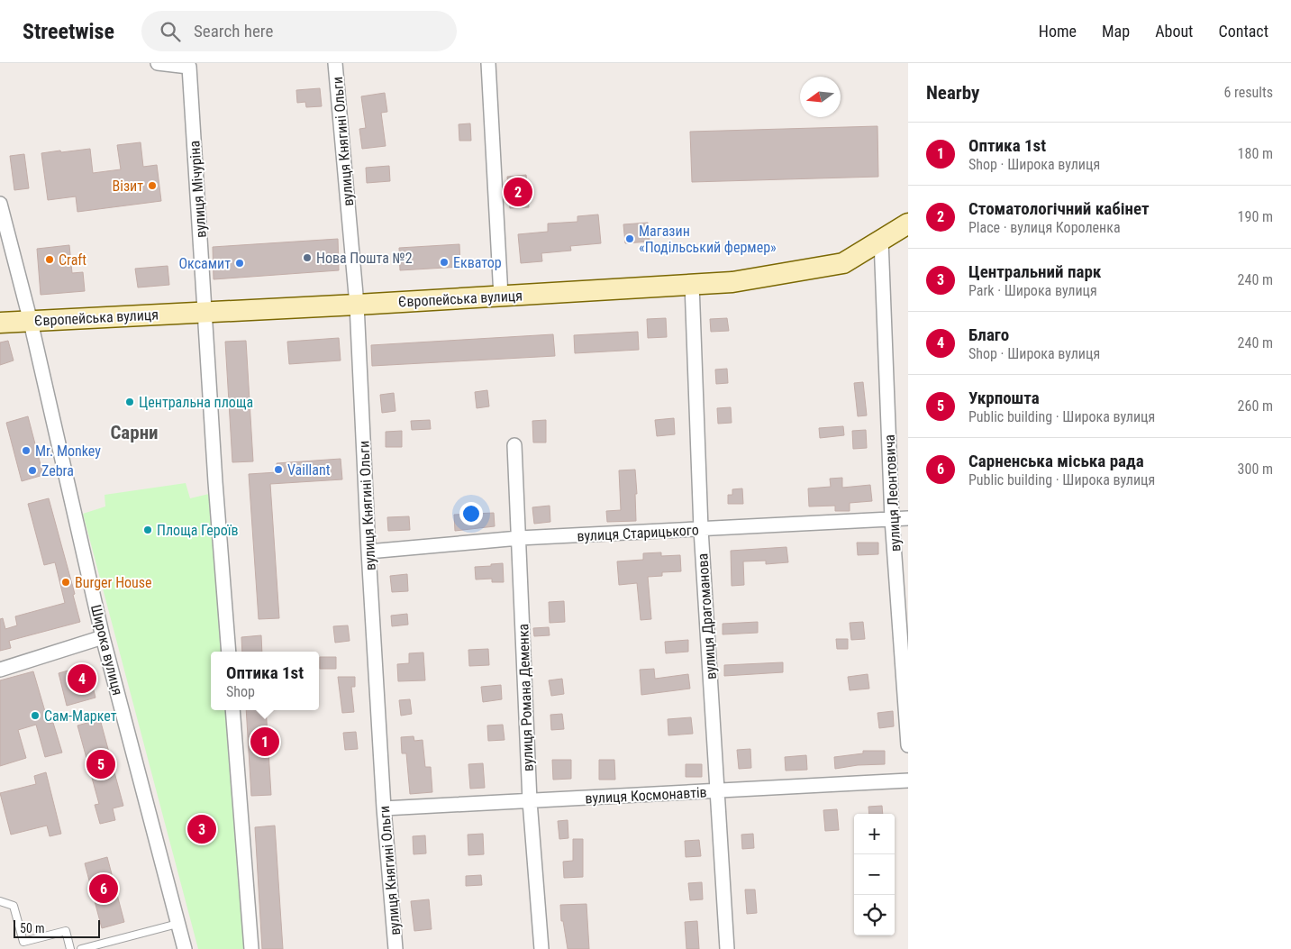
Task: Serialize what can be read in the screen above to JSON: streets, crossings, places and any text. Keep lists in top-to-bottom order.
{
  "streets": {
    "main road": ["Європейська вулиця"],
    "street": [
      "вулиця Княгині Ольги",
      "вулиця Мічуріна",
      "вулиця Леонтовича",
      "вулиця Старицького",
      "вулиця Драгоманова",
      "Широка вулиця",
      "вулиця Романа Деменка",
      "вулиця Космонавтів"
    ]
  },
  "crossings": [
    ["вулиця Княгині Ольги", "Європейська вулиця"],
    ["вулиця Княгині Ольги", "вулиця Старицького"],
    ["вулиця Княгині Ольги", "вулиця Космонавтів"],
    ["вулиця Мічуріна", "Європейська вулиця"],
    ["Європейська вулиця", "вулиця Леонтовича"],
    ["Європейська вулиця", "вулиця Драгоманова"],
    ["Європейська вулиця", "Широка вулиця"],
    ["вулиця Леонтовича", "вулиця Старицького"],
    ["вулиця Старицького", "вулиця Драгоманова"],
    ["вулиця Старицького", "вулиця Романа Деменка"],
    ["вулиця Драгоманова", "вулиця Космонавтів"],
    ["вулиця Романа Деменка", "вулиця Космонавтів"]
  ],
  "districts": ["Сарни"],
  "places": [
    "Візит",
    "Магазин «Подільський фермер»",
    "Нова Пошта №2",
    "Craft",
    "Екватор",
    "Оксамит",
    "Центральна площа",
    "Mr. Monkey",
    "Vaillant",
    "Zebra",
    "Площа Героїв",
    "Burger House",
    "Сам-Маркет"
  ],
  "scale_bar": "50 m",
  "north": "left",
  "page": {
    "header": "Streetwise",
    "search": "Search here",
    "nav": [
      "Home",
      "Map",
      "About",
      "Contact"
    ],
    "heading": ["Nearby", "6 results"],
    "list": [
      {
        "mark": "1",
        "name": "Оптика 1st",
        "note": "Shop · Широка вулиця",
        "value": "180 m"
      },
      {
        "mark": "2",
        "name": "Стоматологічний кабінет",
        "note": "Place · вулиця Короленка",
        "value": "190 m"
      },
      {
        "mark": "3",
        "name": "Центральний парк",
        "note": "Park · Широка вулиця",
        "value": "240 m"
      },
      {
        "mark": "4",
        "name": "Благо",
        "note": "Shop · Широка вулиця",
        "value": "240 m"
      },
      {
        "mark": "5",
        "name": "Укрпошта",
        "note": "Public building · Широка вулиця",
        "value": "260 m"
      },
      {
        "mark": "6",
        "name": "Сарненська міська рада",
        "note": "Public building · Широка вулиця",
        "value": "300 m"
      }
    ],
    "pins": [
      "2",
      "4",
      "1",
      "5",
      "3",
      "6"
    ],
    "popup": ["Оптика 1st", "Shop"],
    "map_buttons": ["+", "−"],
    "scale": "50 m"
  }
}
